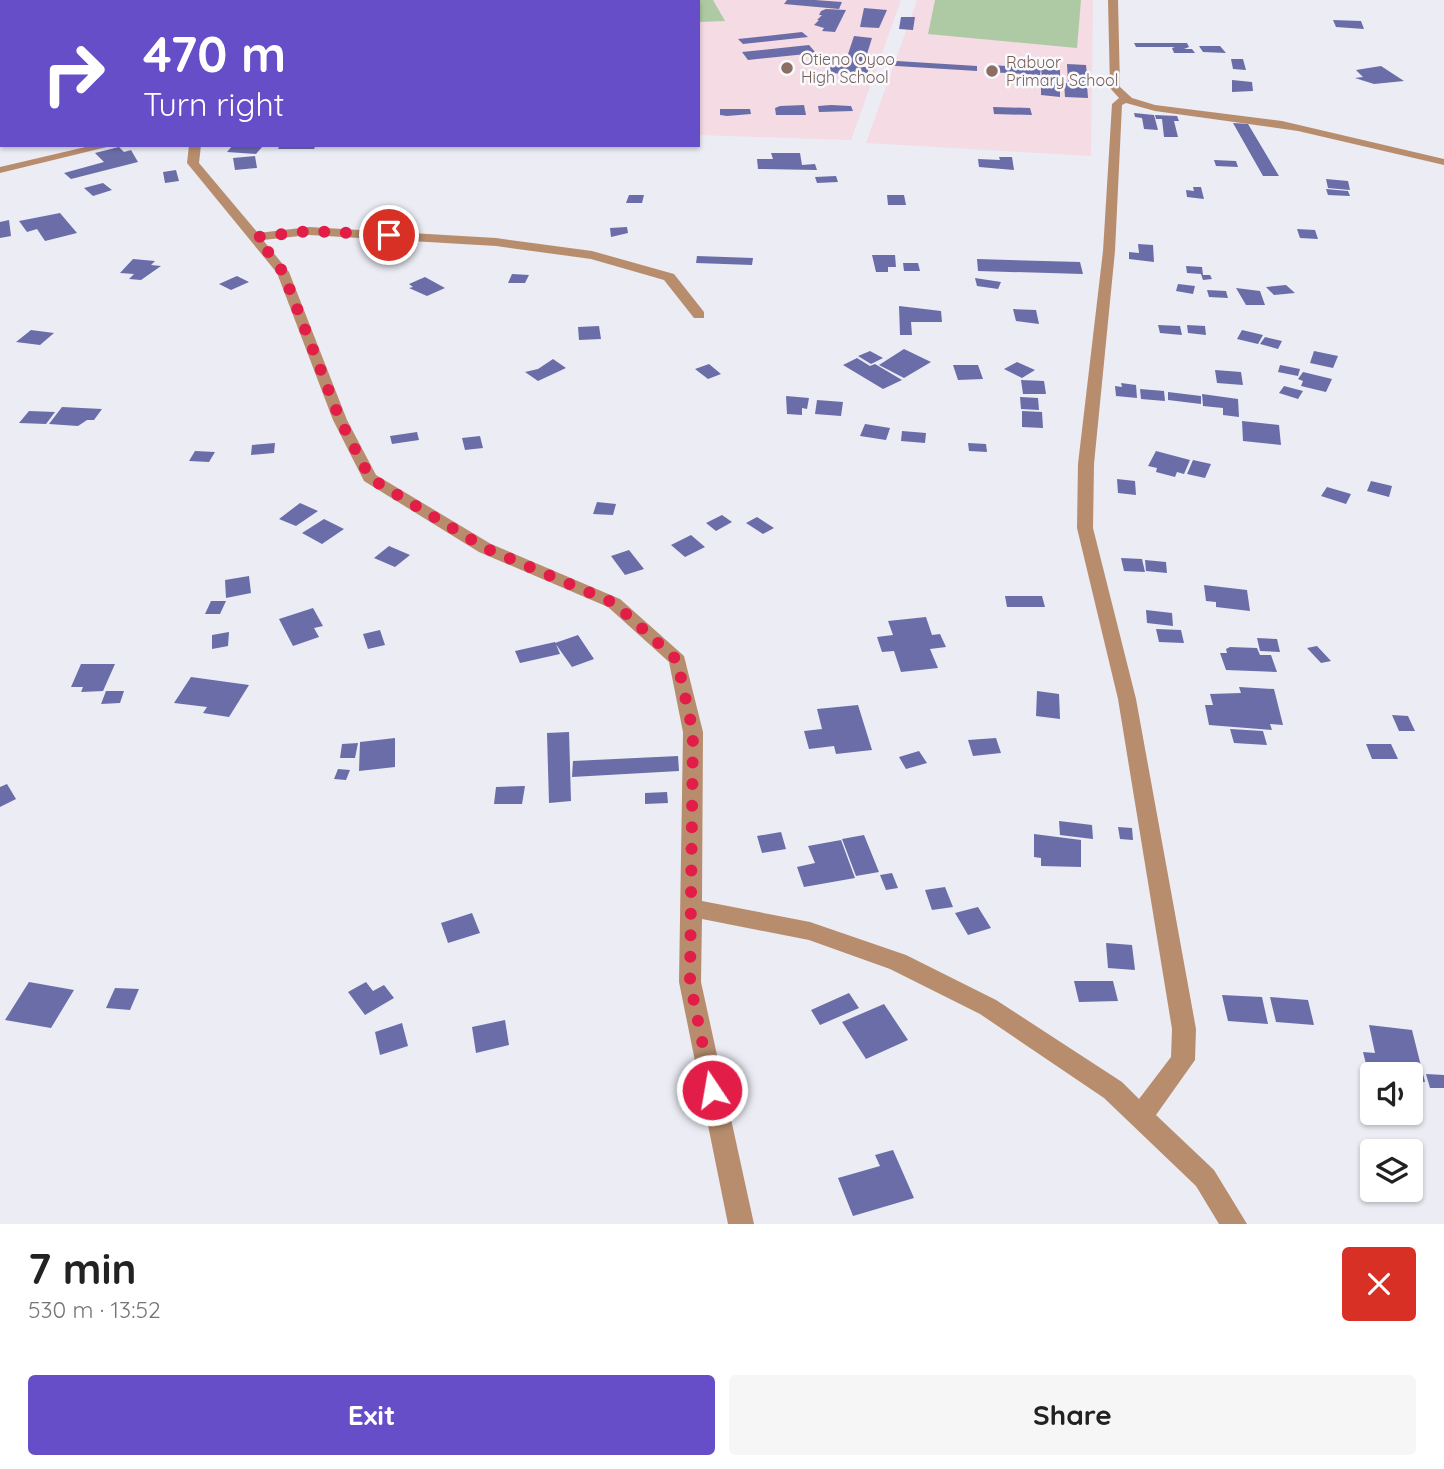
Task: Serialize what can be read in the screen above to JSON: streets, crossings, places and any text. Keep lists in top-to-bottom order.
{
  "places": ["Otieno Oyoo High School", "Rabuor Primary School"],
  "page": {
    "turn": ["470 m", "Turn right"],
    "heading": ["7 min", "530 m · 13:52"],
    "buttons": ["Exit", "Share"]
  }
}
